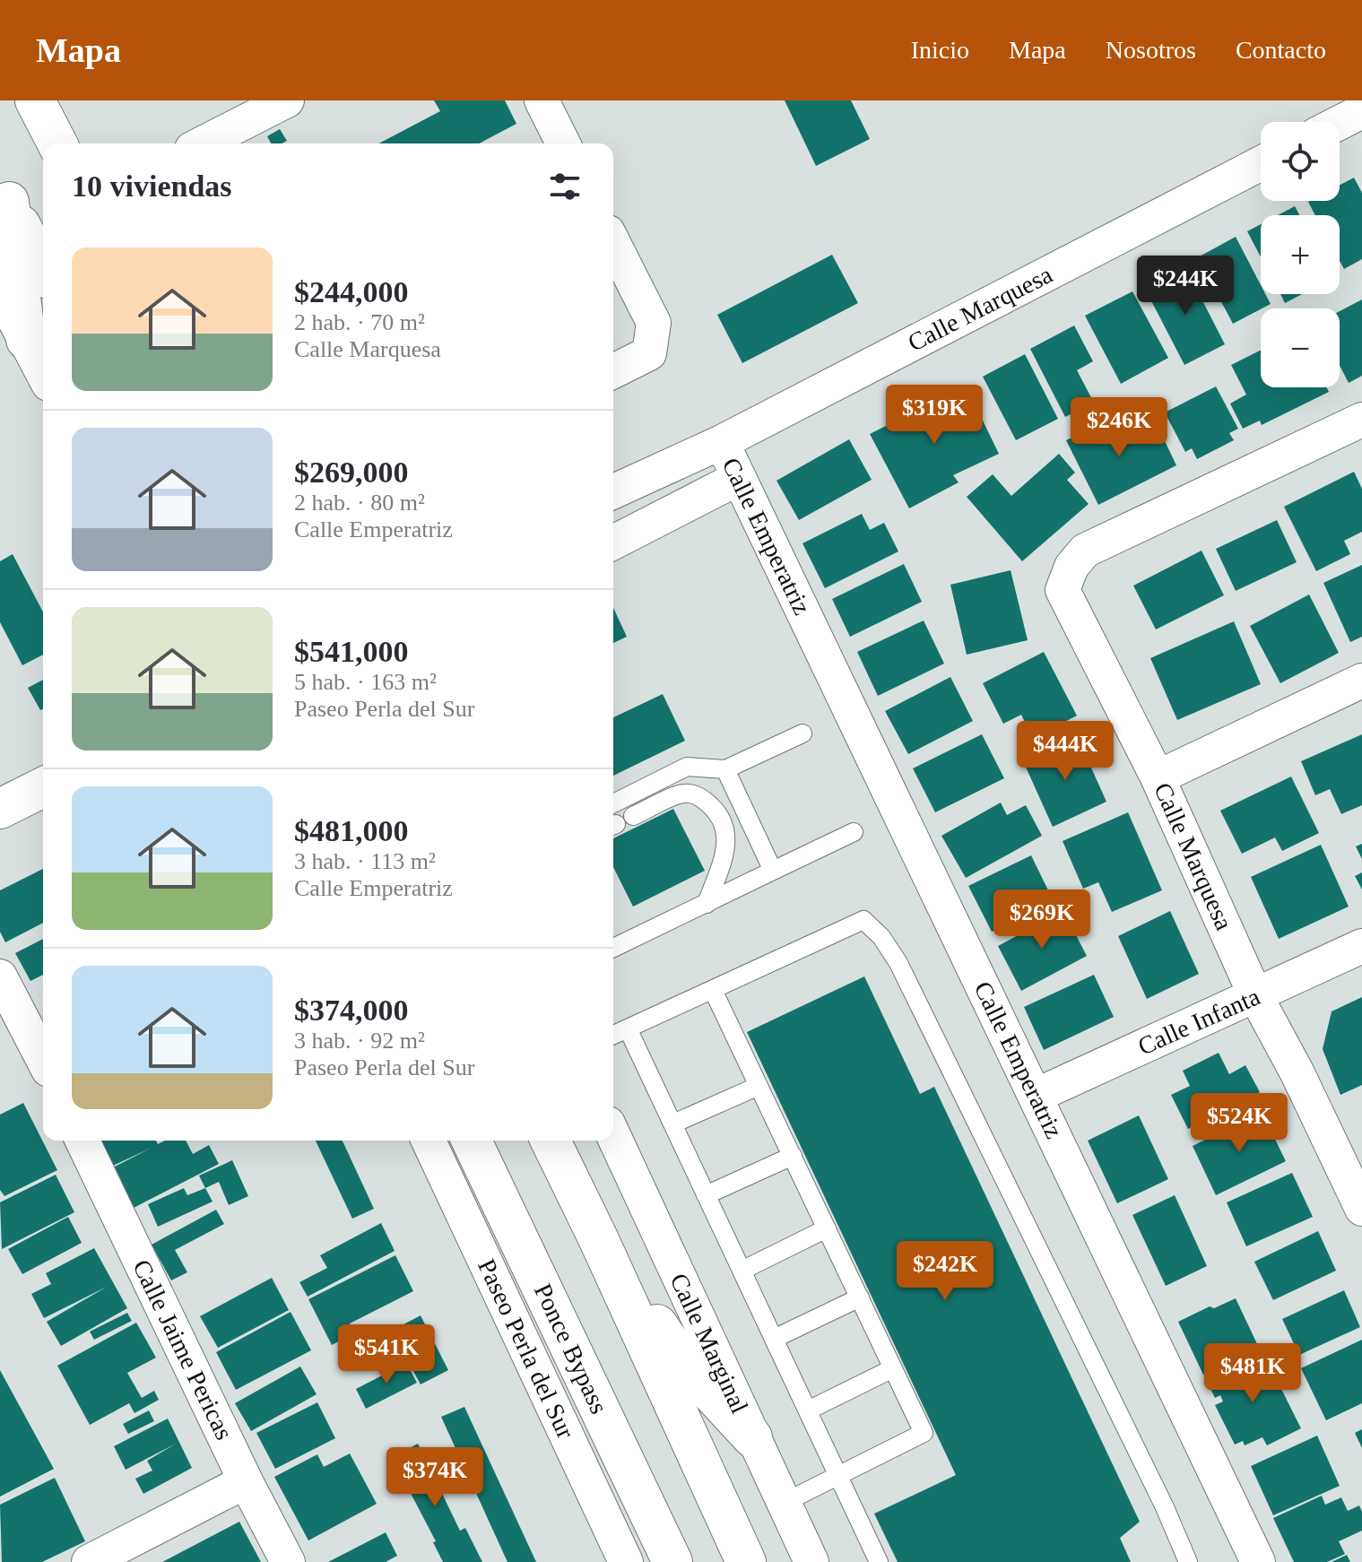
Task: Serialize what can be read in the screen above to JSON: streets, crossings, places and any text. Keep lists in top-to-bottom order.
{
  "streets": {
    "main road": ["Ponce Bypass"],
    "street": [
      "Calle Marquesa",
      "Calle Emperatriz",
      "Calle Infanta",
      "Calle Marginal",
      "Paseo Perla del Sur",
      "Calle Jaime Pericas"
    ]
  },
  "crossings": [
    ["Calle Marquesa", "Calle Emperatriz"],
    ["Calle Marquesa", "Calle Infanta"],
    ["Calle Emperatriz", "Calle Infanta"]
  ],
  "page": {
    "header": "Mapa",
    "nav": [
      "Inicio",
      "Mapa",
      "Nosotros",
      "Contacto"
    ],
    "map_buttons": ["+", "−"],
    "heading": "10 viviendas",
    "list": [
      {
        "name": "$244,000",
        "note": "2 hab. · 70 m² · Calle Marquesa"
      },
      {
        "name": "$269,000",
        "note": "2 hab. · 80 m² · Calle Emperatriz"
      },
      {
        "name": "$541,000",
        "note": "5 hab. · 163 m² · Paseo Perla del Sur"
      },
      {
        "name": "$481,000",
        "note": "3 hab. · 113 m² · Calle Emperatriz"
      },
      {
        "name": "$374,000",
        "note": "3 hab. · 92 m² · Paseo Perla del Sur"
      }
    ],
    "price": [
      "$244K",
      "$319K",
      "$246K",
      "$444K",
      "$269K",
      "$524K",
      "$242K",
      "$541K",
      "$481K",
      "$374K"
    ]
  }
}
